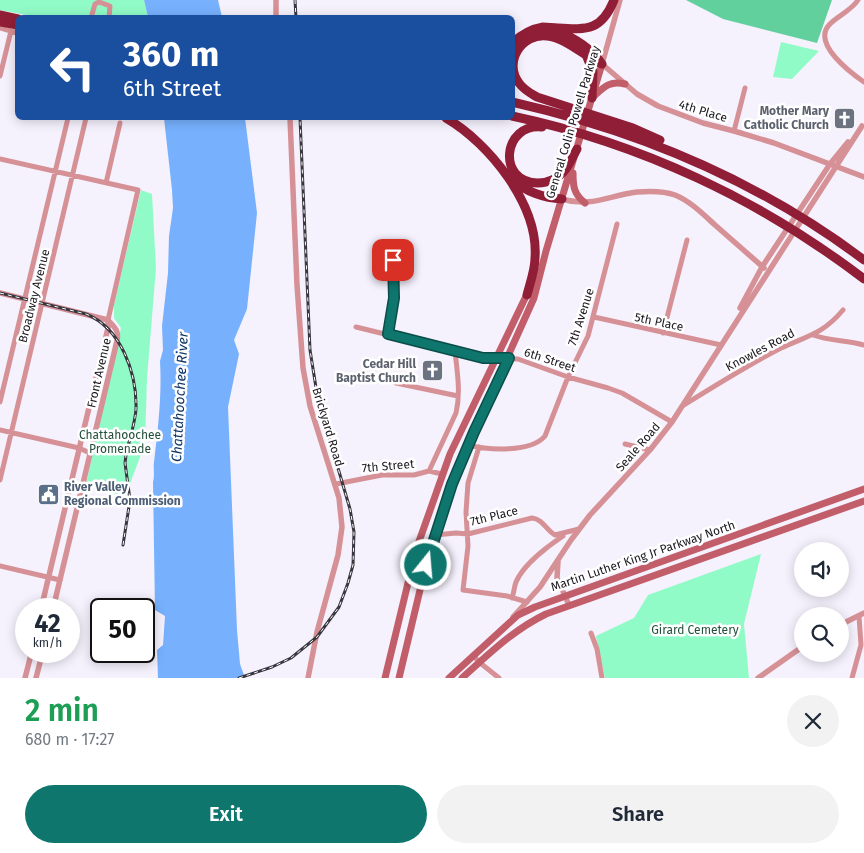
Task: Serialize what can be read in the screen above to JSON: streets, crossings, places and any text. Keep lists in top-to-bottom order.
{
  "streets": {
    "main road": ["General Colin Powell Parkway", "Martin Luther King Jr Parkway North"],
    "street": [
      "4th Place",
      "Broadway Avenue",
      "7th Avenue",
      "5th Place",
      "Knowles Road",
      "6th Street",
      "Front Avenue",
      "Brickyard Road",
      "Seale Road",
      "7th Street",
      "7th Place"
    ]
  },
  "crossings": [
    ["4th Place", "General Colin Powell Parkway"],
    ["4th Place", "Seale Road"],
    ["General Colin Powell Parkway", "6th Street"],
    ["General Colin Powell Parkway", "7th Street"],
    ["General Colin Powell Parkway", "7th Place"],
    ["7th Avenue", "5th Place"],
    ["7th Avenue", "6th Street"],
    ["5th Place", "Seale Road"],
    ["Knowles Road", "Seale Road"],
    ["6th Street", "Seale Road"],
    ["Brickyard Road", "7th Street"],
    ["Seale Road", "Martin Luther King Jr Parkway North"]
  ],
  "water": ["Chattahoochee River"],
  "parks": ["Chattahoochee Promenade", "Girard Cemetery"],
  "places": {
    "church": ["Mother Mary Catholic Church", "Cedar Hill Baptist Church"],
    "public building": ["River Valley Regional Commission"]
  },
  "page": {
    "turn": ["360 m", "6th Street"],
    "speed": "42 km/h",
    "limit": "50",
    "heading": ["2 min", "680 m · 17:27"],
    "buttons": ["Exit", "Share"]
  }
}
